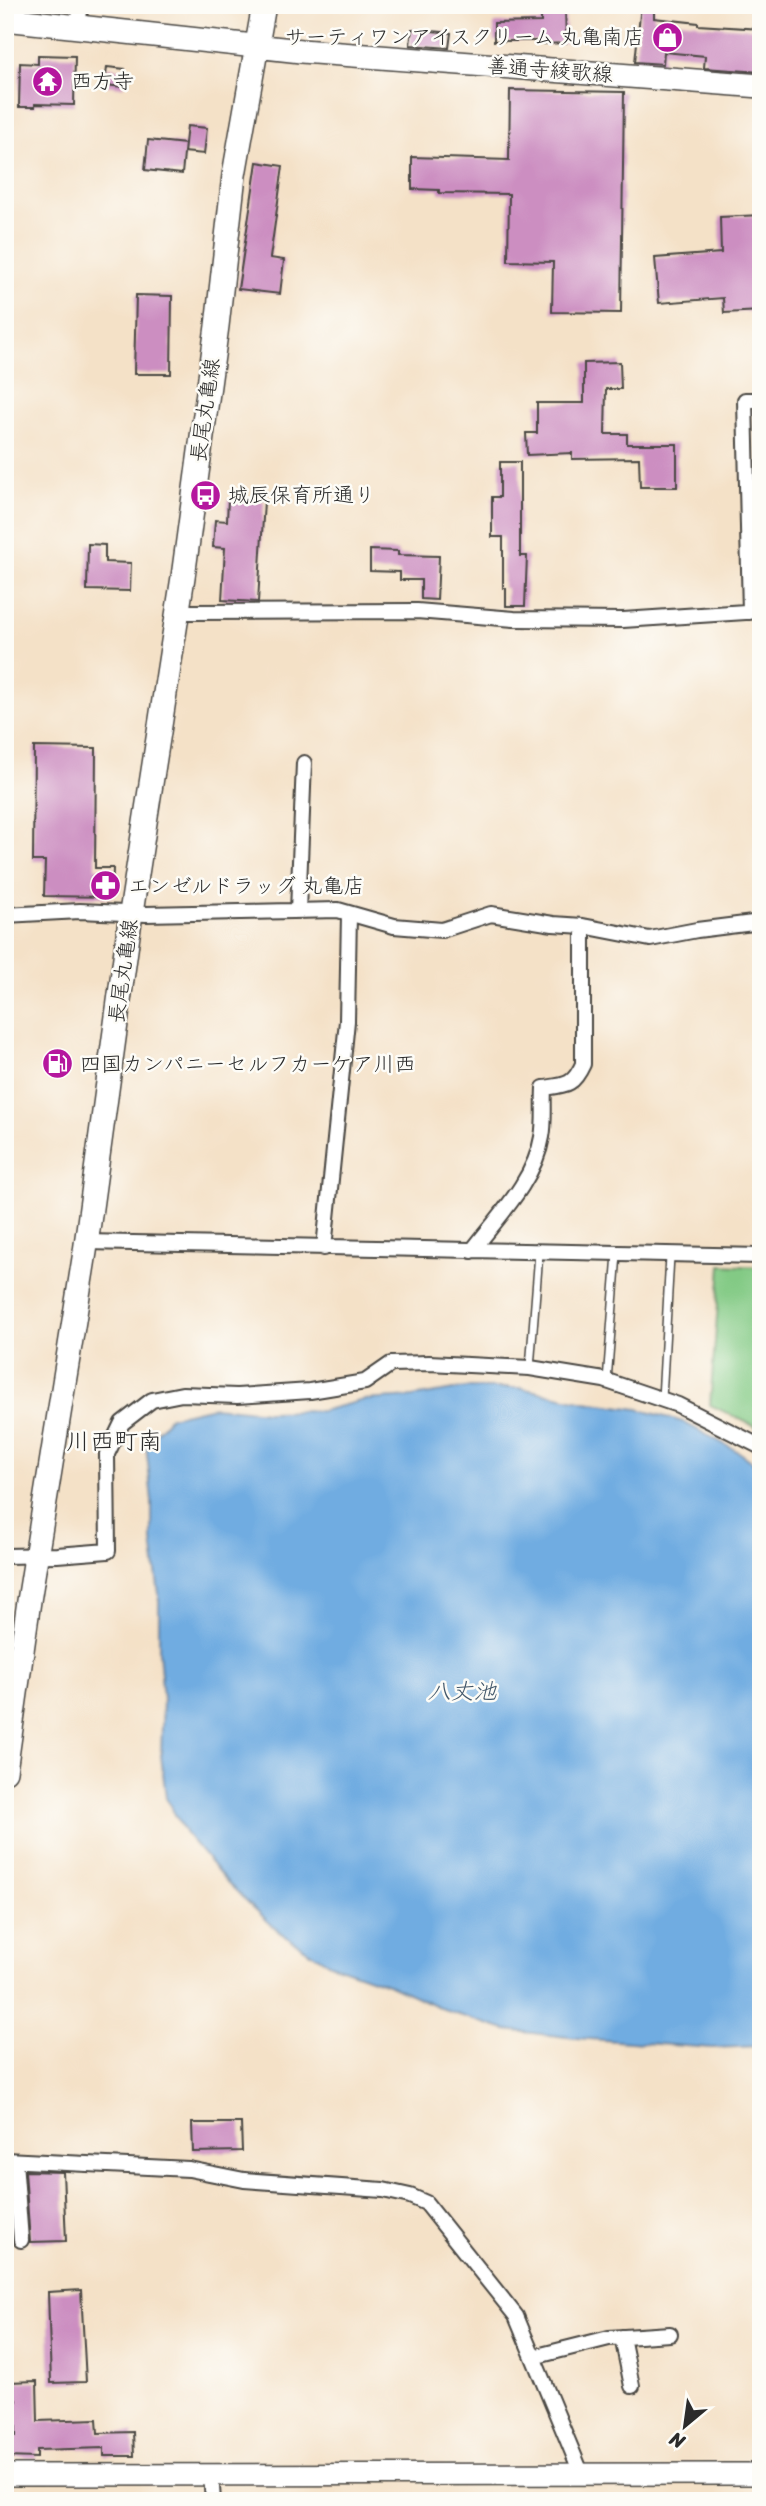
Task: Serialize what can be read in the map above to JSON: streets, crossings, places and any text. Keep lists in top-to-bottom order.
{
  "streets": {
    "main road": ["善通寺綾歌線", "長尾丸亀線"]
  },
  "crossings": [
    ["善通寺綾歌線", "長尾丸亀線"]
  ],
  "districts": ["川西町南"],
  "water": ["八丈池"],
  "places": {
    "shop": ["サーティワンアイスクリーム 丸亀南店"],
    "temple": ["西方寺"],
    "bus stop": ["城辰保育所通り"],
    "pharmacy": ["エンゼルドラッグ 丸亀店"],
    "fuel station": ["四国カンパニーセルフカーケア川西"]
  },
  "north": "bottom left"
}
